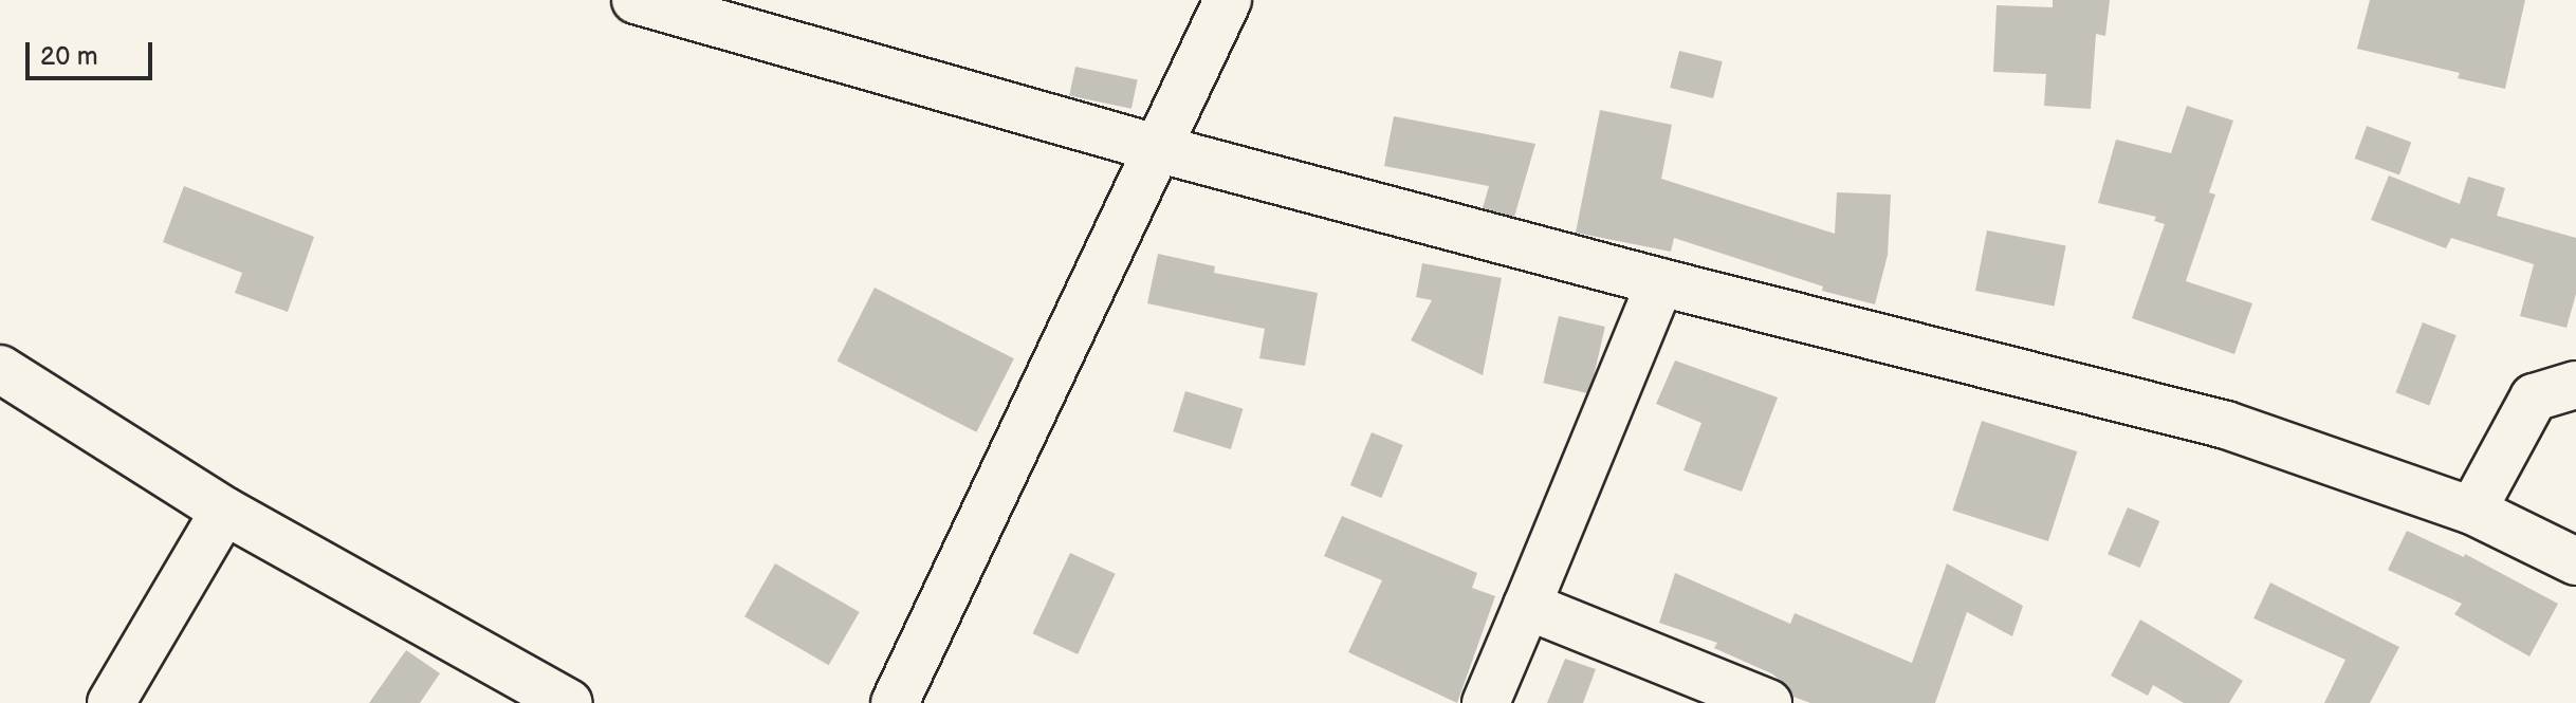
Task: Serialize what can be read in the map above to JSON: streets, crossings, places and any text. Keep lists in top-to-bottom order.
{
  "scale_bar": "20 m"
}
